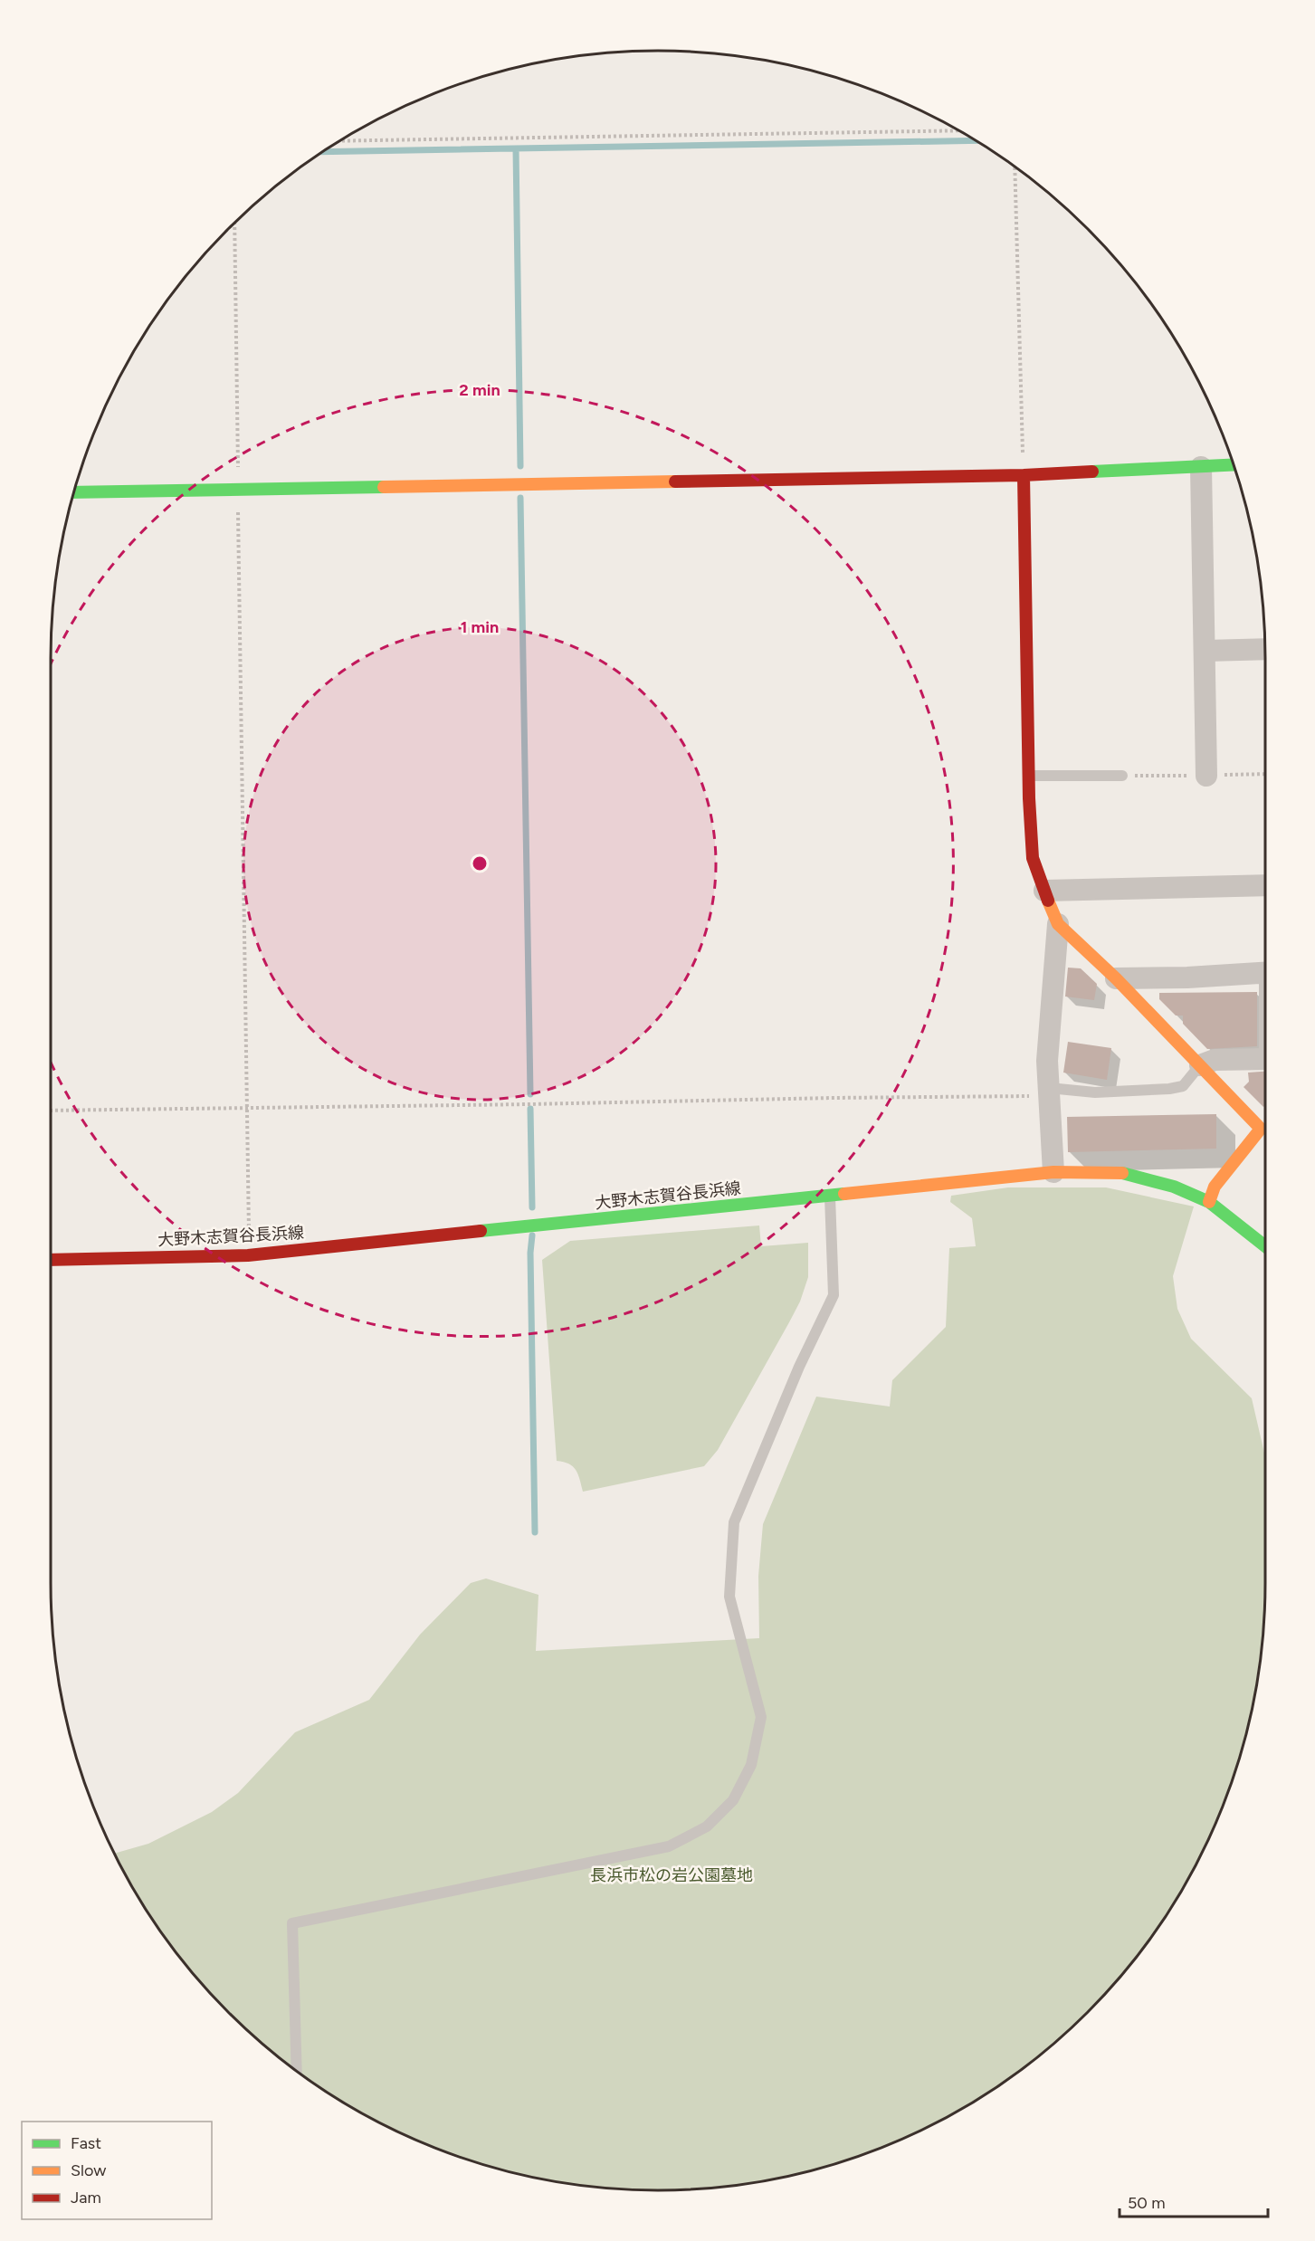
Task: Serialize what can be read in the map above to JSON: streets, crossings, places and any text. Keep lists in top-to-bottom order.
{
  "streets": {
    "street": ["大野木志賀谷長浜線"]
  },
  "parks": ["長浜市松の岩公園墓地"],
  "legend": ["Fast", "Slow", "Jam"],
  "scale_bar": "50 m",
  "rings": ["2 min", "1 min"]
}
